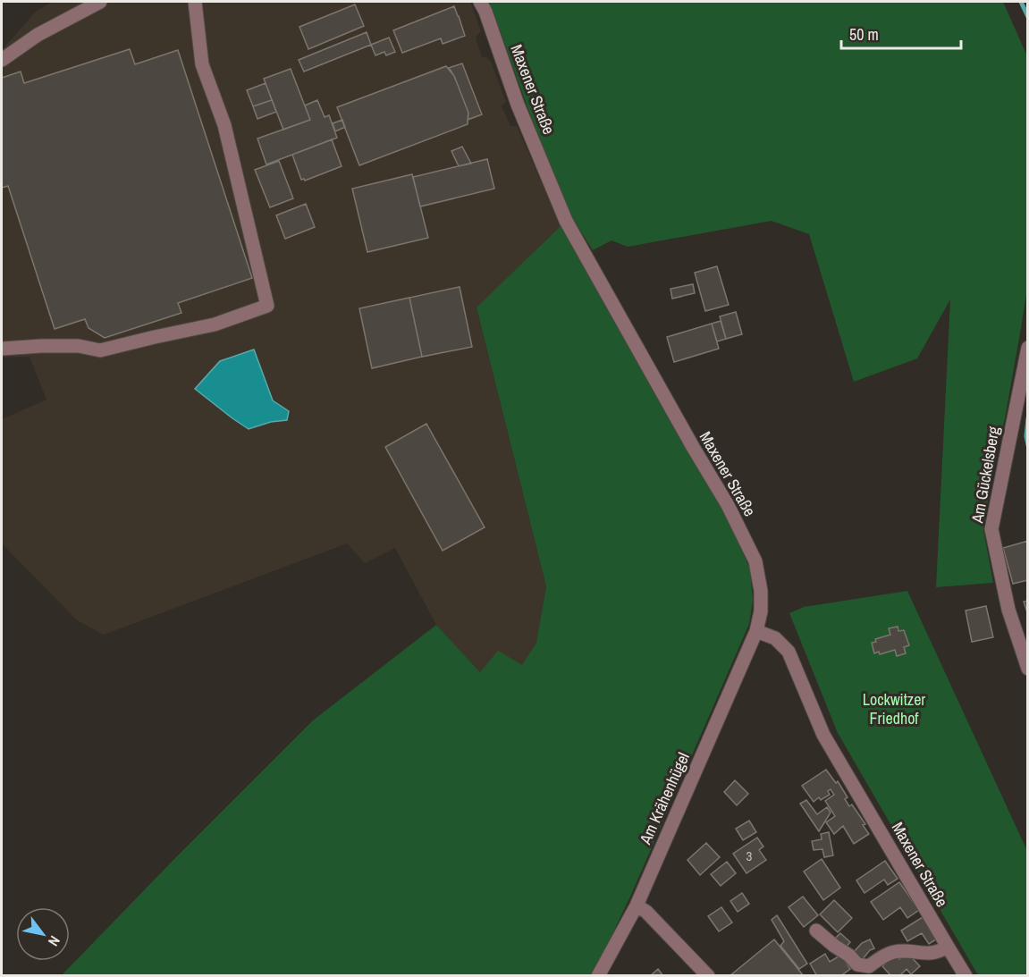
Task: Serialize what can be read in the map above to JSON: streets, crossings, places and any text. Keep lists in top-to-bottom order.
{
  "streets": {
    "street": ["Maxener Straße", "Am Gückelsberg", "Am Krähenhügel"]
  },
  "crossings": [
    ["Maxener Straße", "Am Krähenhügel"]
  ],
  "parks": ["Lockwitzer Friedhof"],
  "house_numbers": ["3"],
  "scale_bar": "50 m",
  "north": "bottom right"
}
